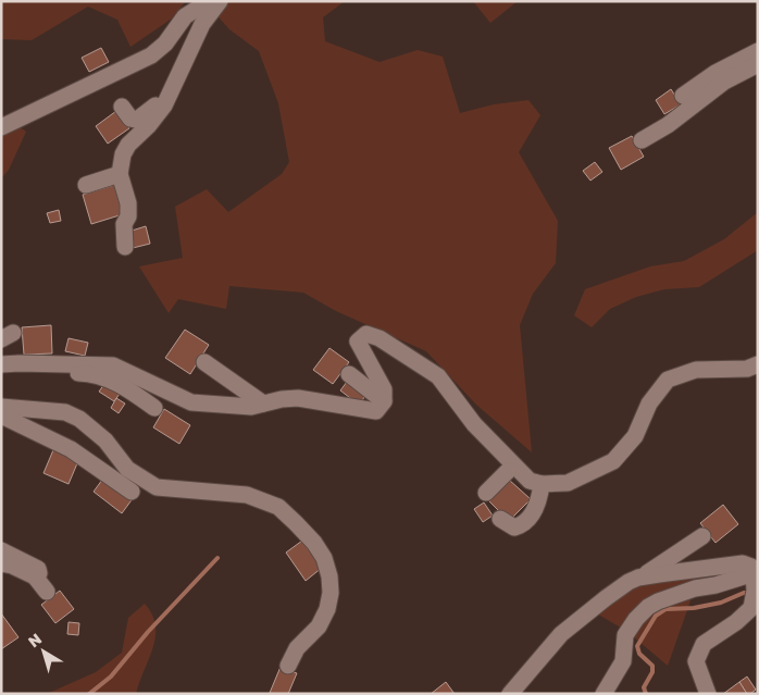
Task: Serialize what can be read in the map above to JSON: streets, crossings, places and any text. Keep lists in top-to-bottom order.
{
  "north": "top left"
}
